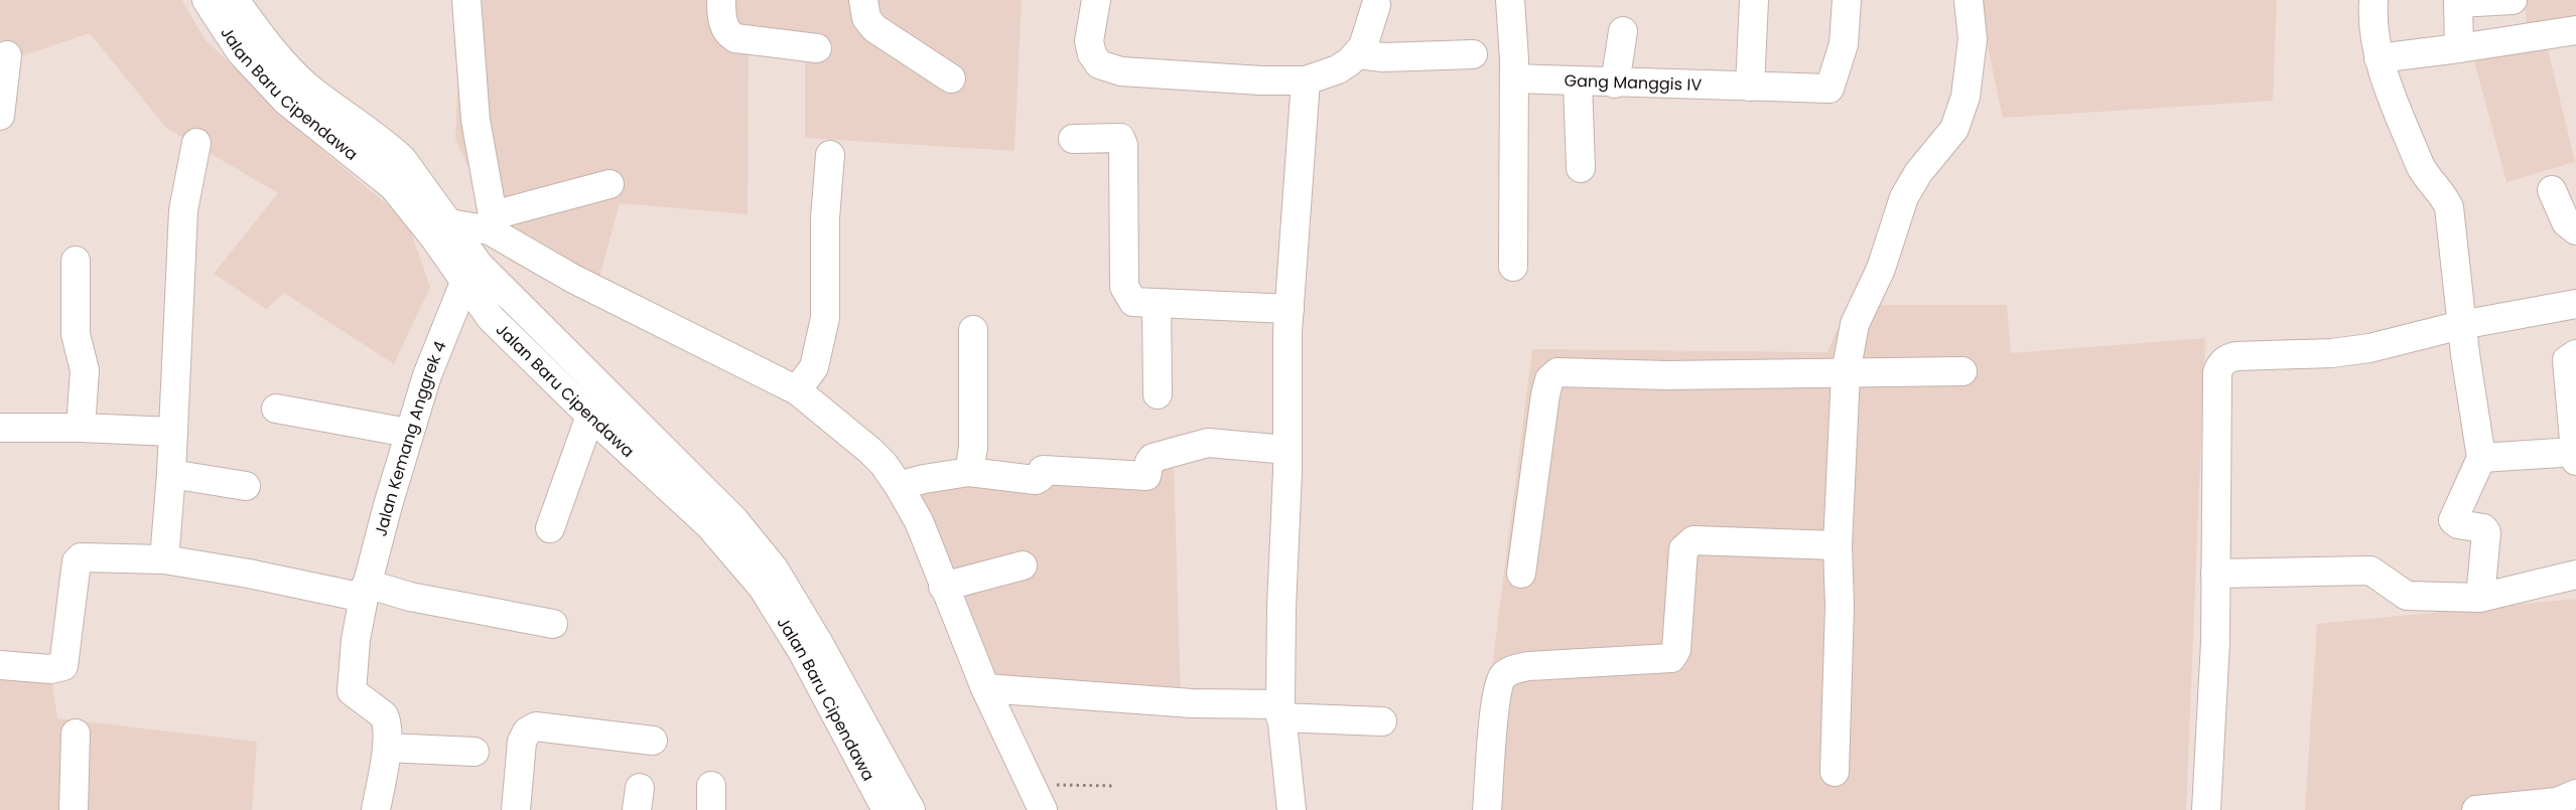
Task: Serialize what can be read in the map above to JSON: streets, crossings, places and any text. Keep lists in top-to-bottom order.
{
  "streets": {
    "street": ["Gang Manggis IV", "Jalan Baru Cipendawa", "Jalan Kemang Anggrek 4"]
  },
  "crossings": [
    ["Jalan Baru Cipendawa", "Jalan Kemang Anggrek 4"]
  ]
}
